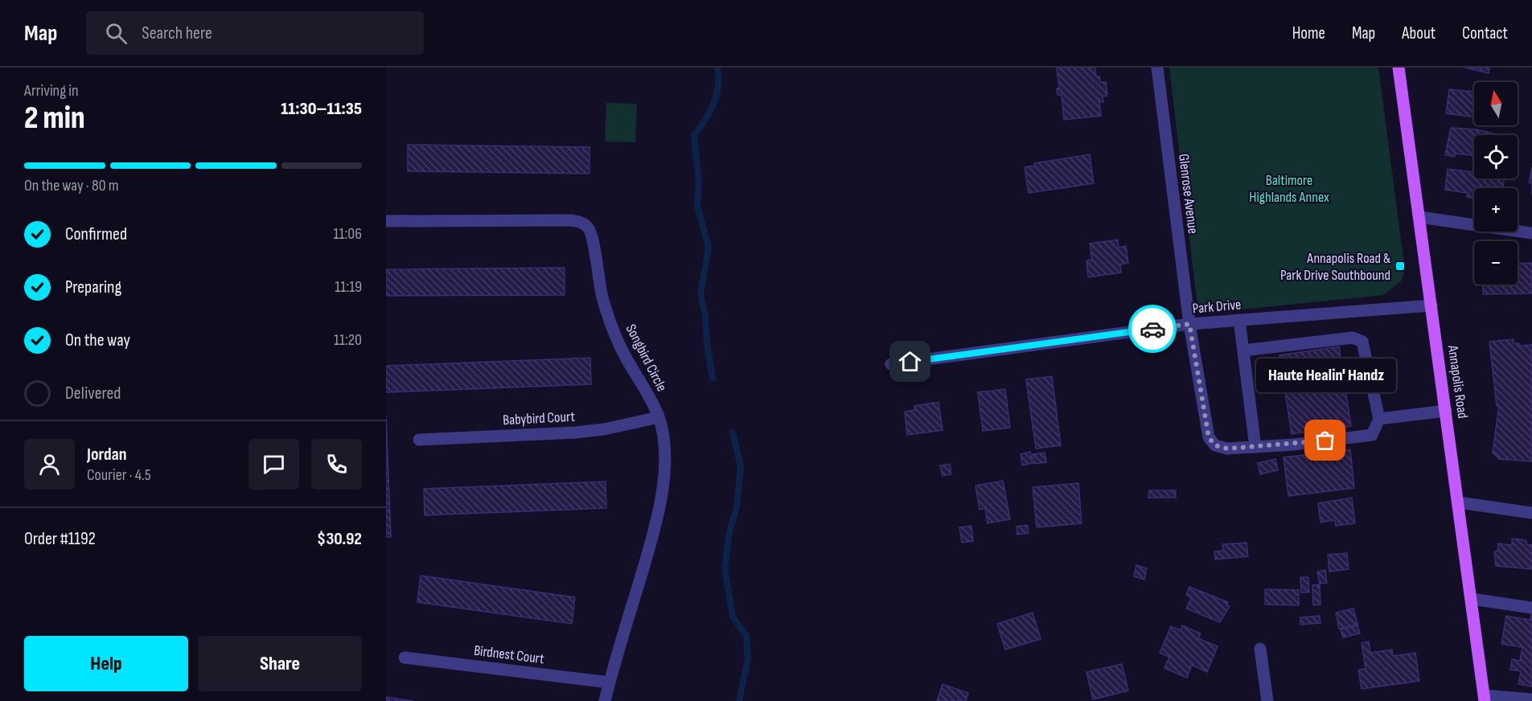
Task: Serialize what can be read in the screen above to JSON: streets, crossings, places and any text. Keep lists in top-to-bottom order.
{
  "streets": {
    "main road": ["Annapolis Road"],
    "street": [
      "Glenrose Avenue",
      "Park Drive",
      "Songbird Circle",
      "Babybird Court",
      "Birdnest Court"
    ]
  },
  "crossings": [
    ["Glenrose Avenue", "Park Drive"],
    ["Park Drive", "Annapolis Road"],
    ["Songbird Circle", "Babybird Court"],
    ["Songbird Circle", "Birdnest Court"]
  ],
  "parks": ["Baltimore Highlands Annex"],
  "places": {
    "transit": ["Annapolis Road & Park Drive Southbound"],
    "other": ["Haute Healin' Handz"]
  },
  "north": "top",
  "page": {
    "header": "Map",
    "search": "Search here",
    "nav": [
      "Home",
      "Map",
      "About",
      "Contact"
    ],
    "heading": ["2 min", "Arriving in", "11:30–11:35"],
    "panel": [
      "Jordan",
      "Courier · 4.5",
      "Order #1192",
      "$30.92"
    ],
    "map_buttons": ["+", "−"],
    "bar": "On the way · 80 m",
    "list": [
      ["Confirmed", "11:06"],
      ["Preparing", "11:19"],
      ["On the way", "11:20"],
      "Delivered"
    ],
    "bubble": "Haute Healin' Handz",
    "buttons": ["Help", "Share"]
  }
}
